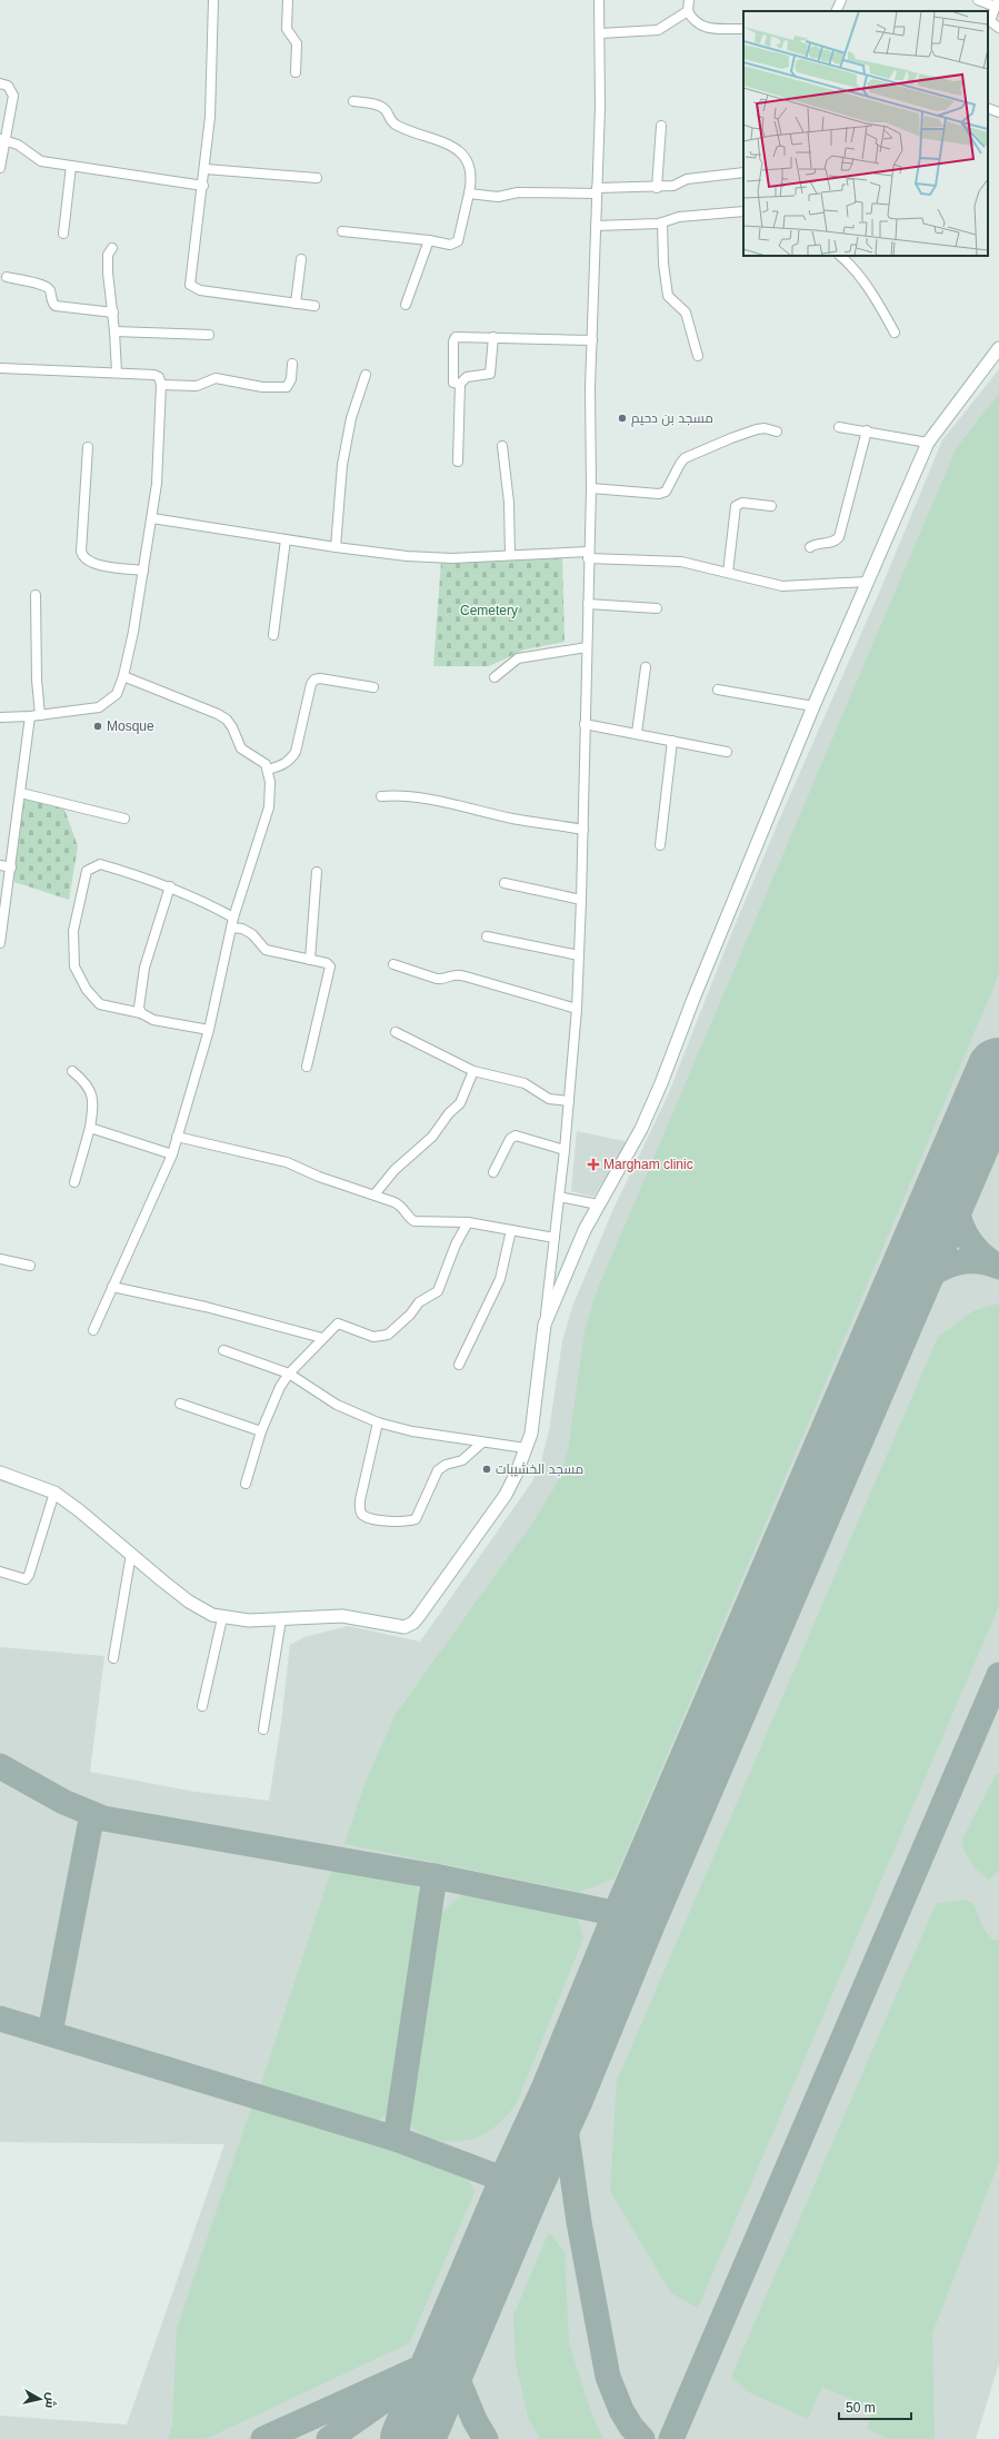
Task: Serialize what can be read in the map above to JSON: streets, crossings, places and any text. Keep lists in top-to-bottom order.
{
  "parks": ["Cemetery"],
  "places": {
    "other": ["مسجد بن دحيم", "Mosque", "مسجد الخشيبات"],
    "health": ["Margham clinic"]
  },
  "scale_bar": "50 m",
  "north": "right"
}
